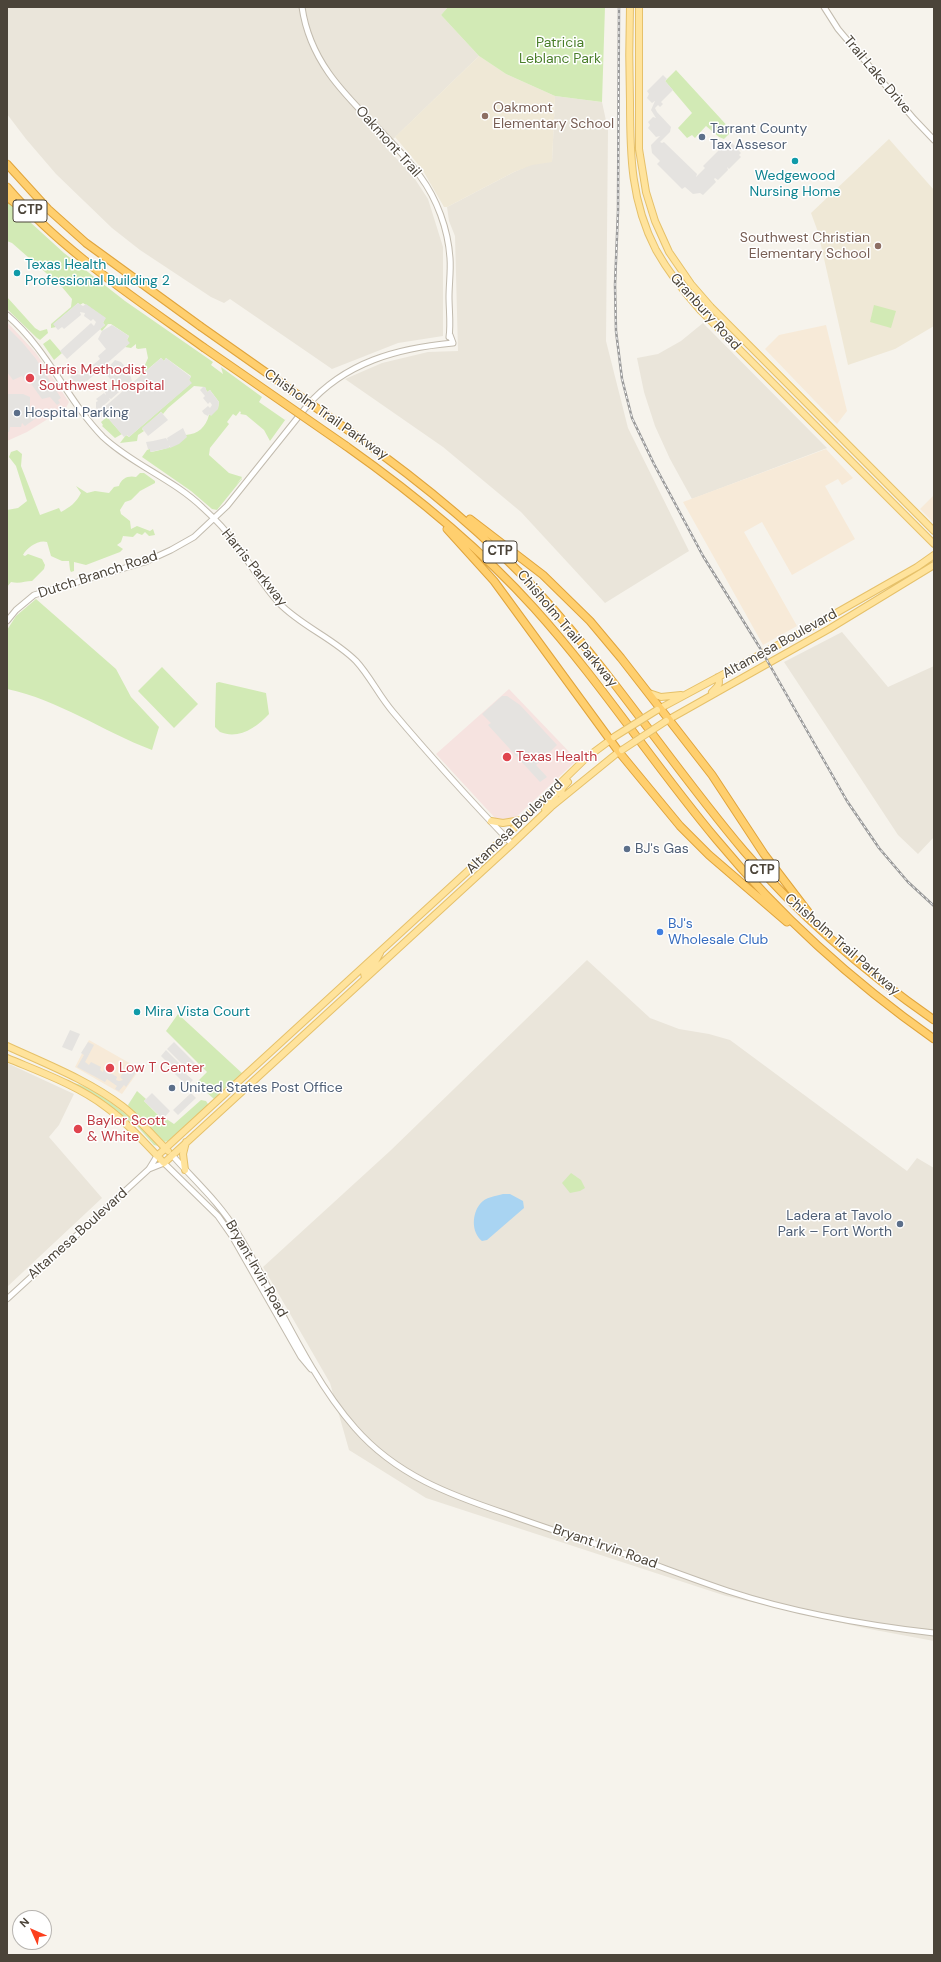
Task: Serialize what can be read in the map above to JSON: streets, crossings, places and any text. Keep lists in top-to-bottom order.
{
  "streets": {
    "highway": ["CTP", "Chisholm Trail Parkway"],
    "main road": ["Granbury Road", "Altamesa Boulevard", "Bryant Irvin Road"],
    "street": [
      "Trail Lake Drive",
      "Oakmont Trail",
      "Harris Parkway",
      "Dutch Branch Road"
    ]
  },
  "crossings": [
    ["Oakmont Trail", "Dutch Branch Road"],
    ["Harris Parkway", "Dutch Branch Road"],
    ["Harris Parkway", "Altamesa Boulevard"],
    ["Altamesa Boulevard", "Bryant Irvin Road"]
  ],
  "parks": ["Patricia Leblanc Park"],
  "places": [
    "Oakmont Elementary School",
    "Tarrant County Tax Assesor",
    "Wedgewood Nursing Home",
    "Southwest Christian Elementary School",
    "Texas Health Professional Building 2",
    "Harris Methodist Southwest Hospital",
    "Hospital Parking",
    "Texas Health",
    "BJ's Gas",
    "BJ's Wholesale Club",
    "Mira Vista Court",
    "Low T Center",
    "United States Post Office",
    "Baylor Scott & White",
    "Ladera at Tavolo Park – Fort Worth"
  ],
  "north": "top left"
}
